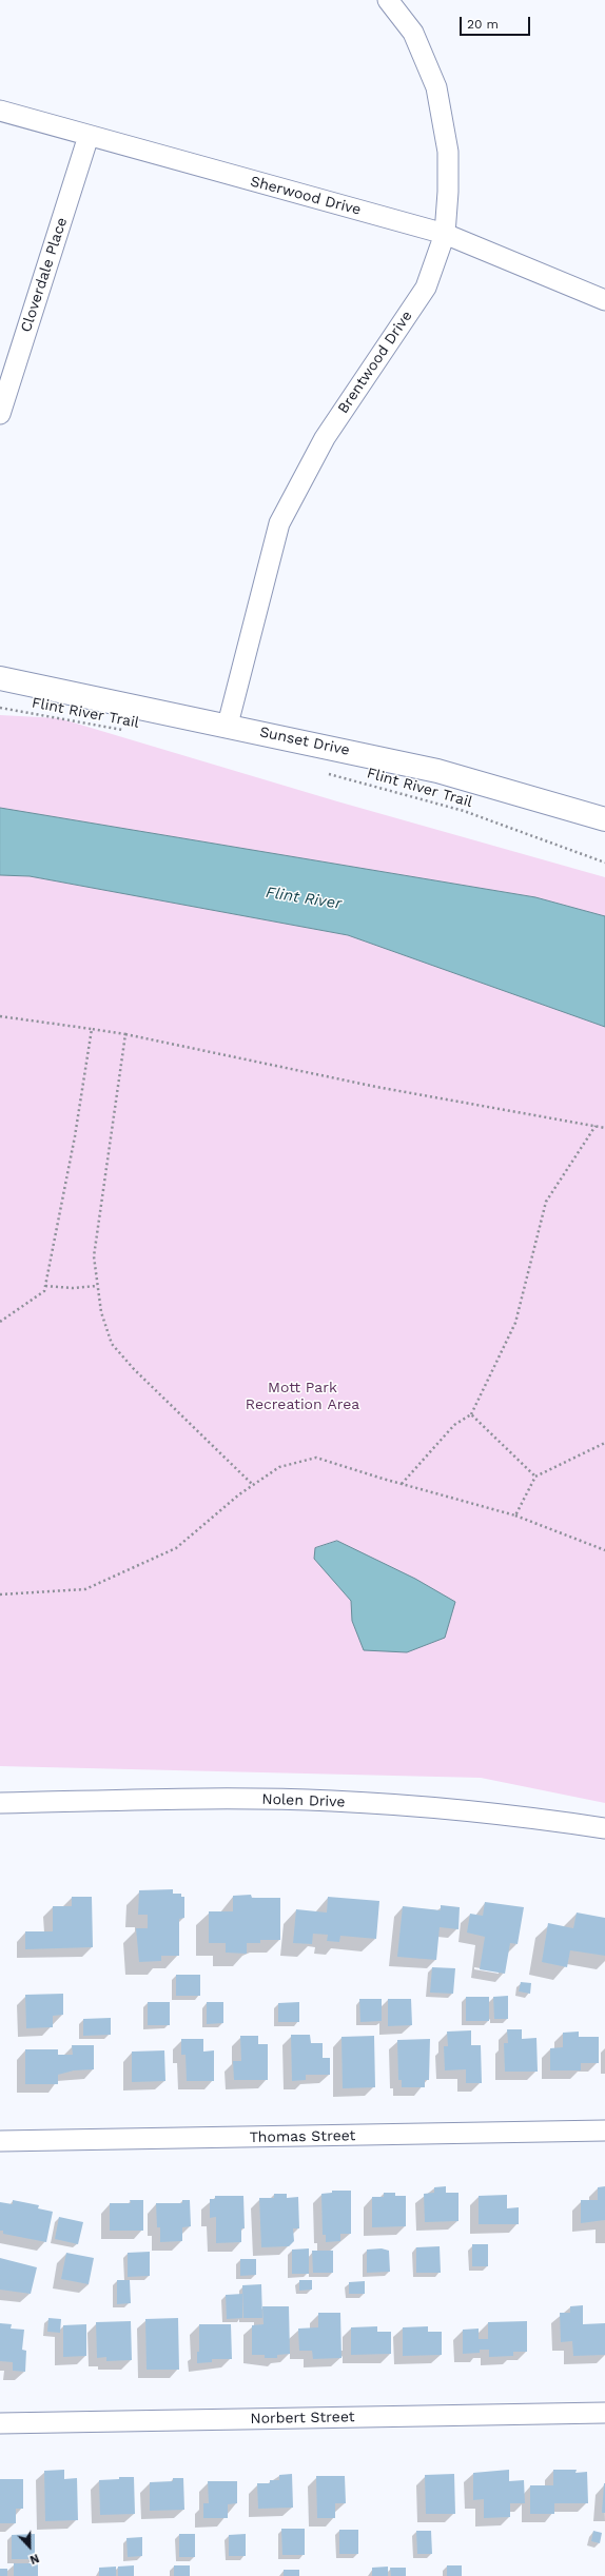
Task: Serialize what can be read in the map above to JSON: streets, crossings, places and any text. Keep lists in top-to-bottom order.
{
  "streets": {
    "street": [
      "Sherwood Drive",
      "Cloverdale Place",
      "Brentwood Drive",
      "Sunset Drive",
      "Nolen Drive",
      "Thomas Street",
      "Norbert Street"
    ],
    "path": ["Flint River Trail"]
  },
  "crossings": [
    ["Sherwood Drive", "Cloverdale Place"],
    ["Sherwood Drive", "Brentwood Drive"],
    ["Brentwood Drive", "Sunset Drive"]
  ],
  "water": ["Flint River"],
  "parks": ["Mott Park Recreation Area"],
  "scale_bar": "20 m",
  "north": "bottom"
}
